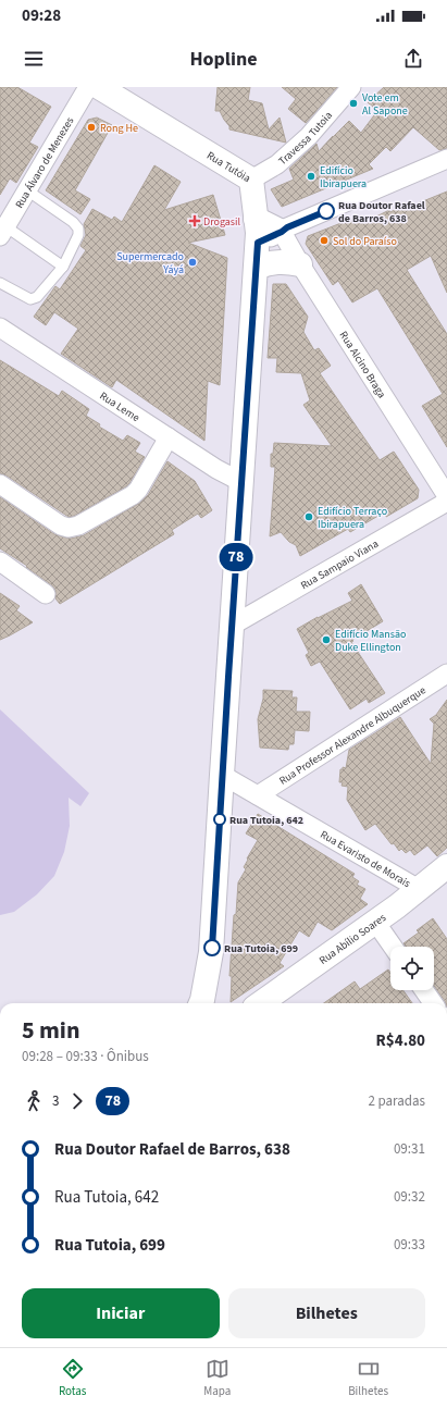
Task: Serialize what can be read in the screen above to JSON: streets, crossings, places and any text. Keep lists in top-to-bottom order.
{
  "streets": {
    "street": [
      "Travessa Tutoia",
      "Rua Álvaro de Menezes",
      "Rua Tutóia",
      "Rua Alcino Braga",
      "Rua Leme",
      "Rua Sampaio Viana",
      "Rua Professor Alexandre Albuquerque",
      "Rua Evaristo de Morais",
      "Rua Abílio Soares"
    ]
  },
  "crossings": [
    ["Travessa Tutoia", "Rua Tutóia"],
    ["Rua Tutóia", "Rua Leme"],
    ["Rua Tutóia", "Rua Sampaio Viana"],
    ["Rua Tutóia", "Rua Evaristo de Morais"],
    ["Rua Professor Alexandre Albuquerque", "Rua Evaristo de Morais"],
    ["Rua Evaristo de Morais", "Rua Abílio Soares"]
  ],
  "places": {
    "other": [
      "Vote em Al Sapone",
      "Rong He",
      "Edifício Ibirapuera",
      "Rua Doutor Rafael de Barros, 638",
      "Sol do Paraíso",
      "Supermercado Yáyá",
      "Edifício Terraço Ibirapuera",
      "Edifício Mansão Duke Ellington",
      "Rua Tutoia, 642",
      "Rua Tutoia, 699"
    ],
    "health": ["Drogasil"]
  },
  "lines": ["bus line 78"],
  "page": {
    "status": "09:28",
    "header": "Hopline",
    "on_map": "78",
    "heading": ["5 min", "09:28 – 09:33 · Ônibus", "R$4.80"],
    "legs": ["3", "78", "2 paradas"],
    "list": [
      {
        "name": "Rua Doutor Rafael de Barros, 638",
        "value": "09:31"
      },
      {
        "name": "Rua Tutoia, 642",
        "value": "09:32"
      },
      {
        "name": "Rua Tutoia, 699",
        "value": "09:33"
      }
    ],
    "buttons": ["Iniciar", "Bilhetes"],
    "tabs": ["Rotas", "Mapa", "Bilhetes"]
  }
}
